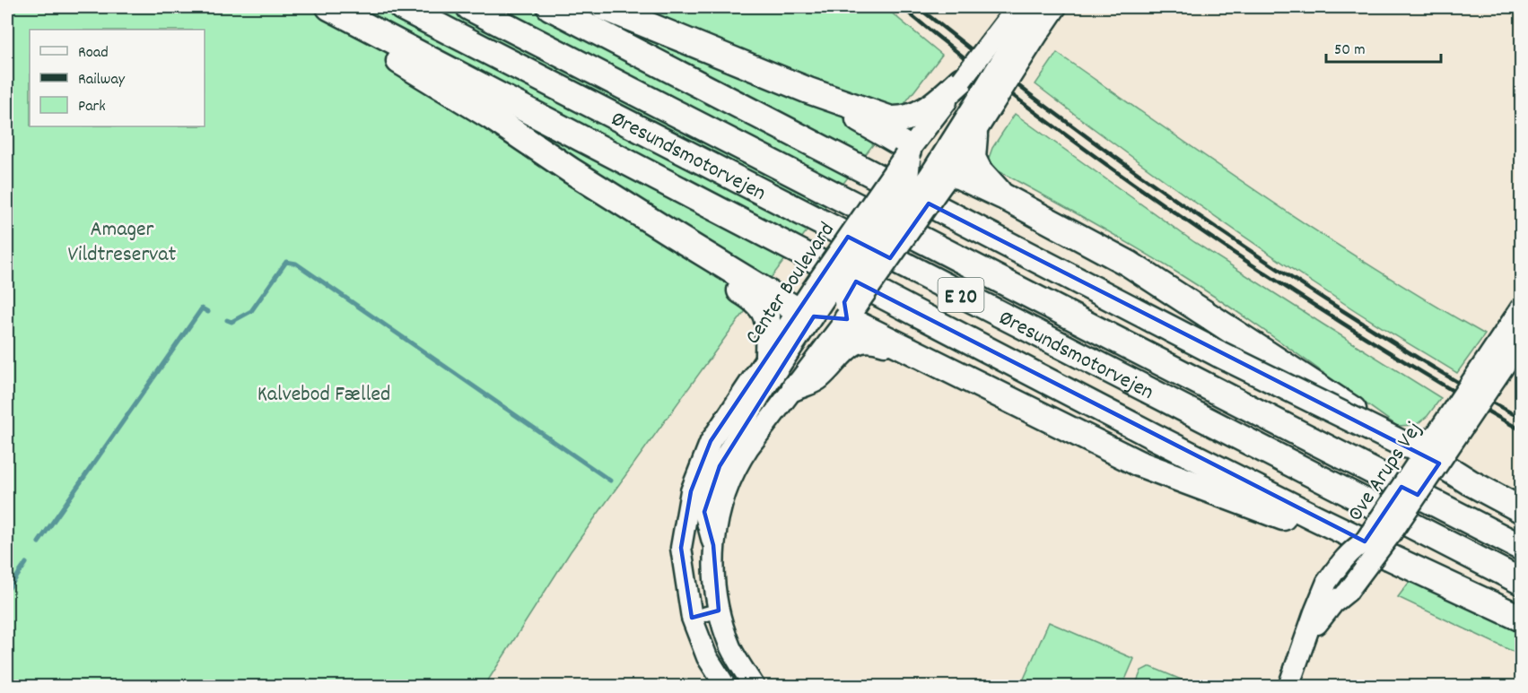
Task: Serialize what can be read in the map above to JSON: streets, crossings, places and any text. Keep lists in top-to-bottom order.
{
  "streets": {
    "highway": ["Øresundsmotorvejen", "E 20"],
    "street": ["Center Boulevard", "Ove Arups Vej"]
  },
  "parks": ["Amager Vildtreservat", "Kalvebod Fælled"],
  "legend": ["Road", "Railway", "Park"],
  "scale_bar": "50 m"
}
